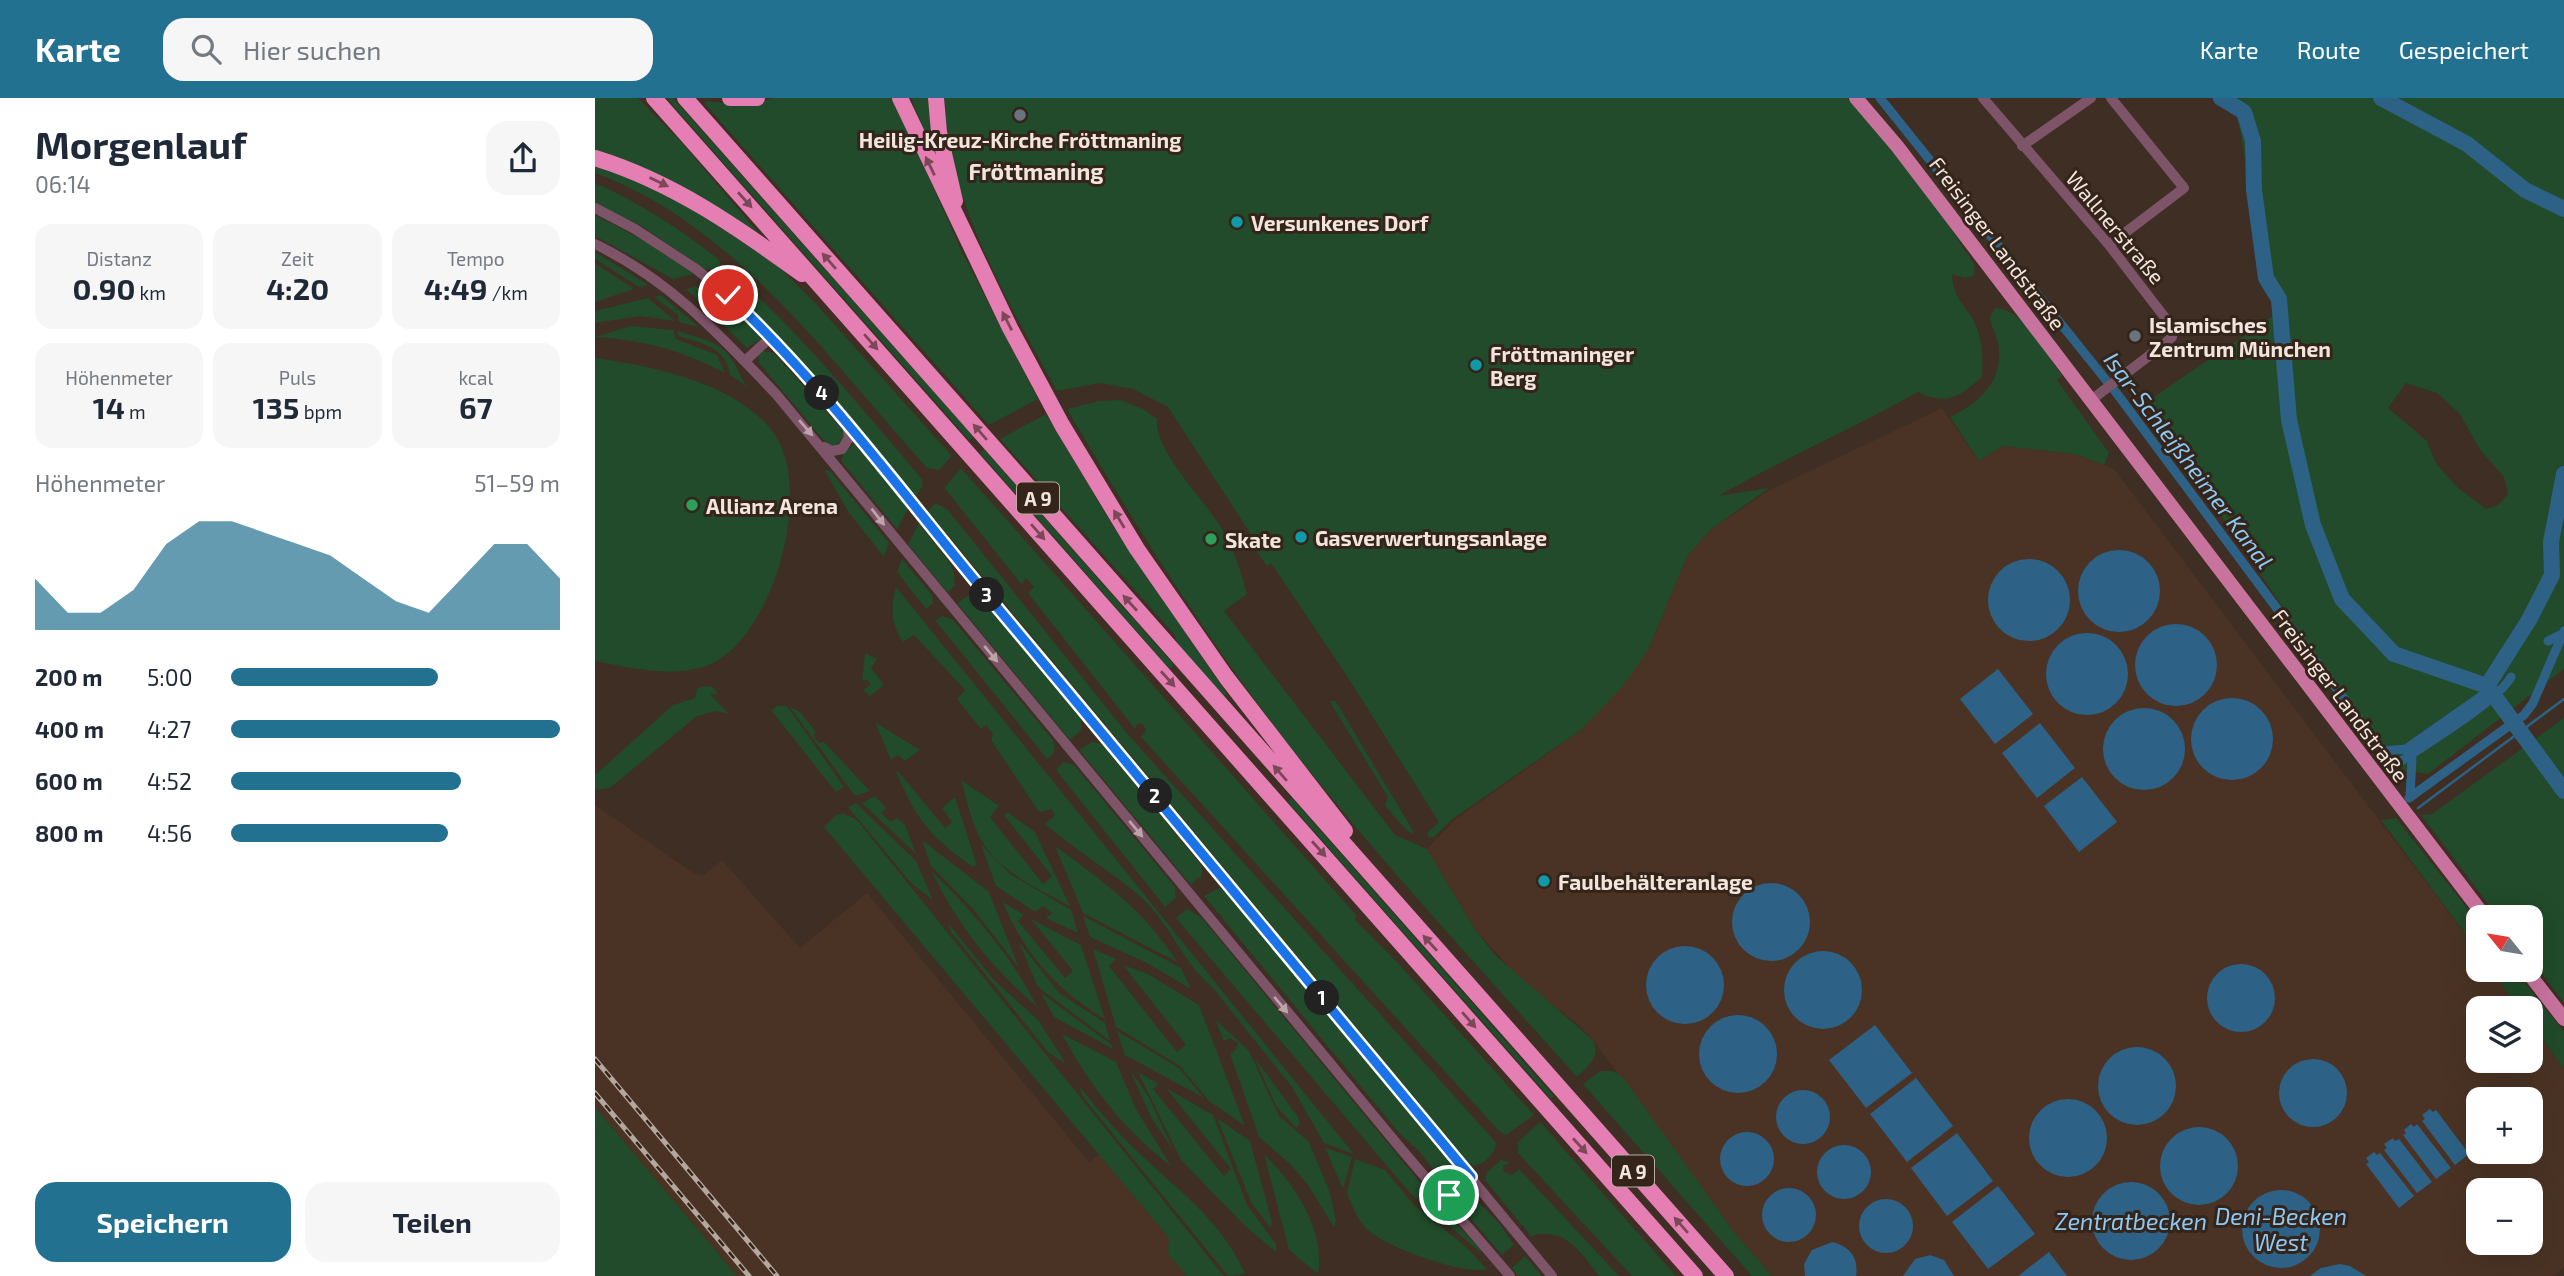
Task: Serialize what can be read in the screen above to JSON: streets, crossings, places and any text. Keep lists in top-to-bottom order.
{
  "streets": {
    "highway": ["A 9"],
    "main road": ["Freisinger Landstraße"],
    "street": ["Wallnerstraße"]
  },
  "crossings": [
    ["Wallnerstraße", "Freisinger Landstraße"]
  ],
  "districts": ["Fröttmaning"],
  "water": ["Isar-Schleißheimer Kanal", "Deni-Becken West", "Zentratbecken"],
  "places": [
    "Heilig-Kreuz-Kirche Fröttmaning",
    "Versunkenes Dorf",
    "Islamisches Zentrum München",
    "Fröttmaninger Berg",
    "Allianz Arena",
    "Gasverwertungsanlage",
    "Skate",
    "Faulbehälteranlage"
  ],
  "north": "top left",
  "page": {
    "header": "Karte",
    "search": "Hier suchen",
    "nav": ["Karte", "Route", "Gespeichert"],
    "heading": ["Morgenlauf", "06:14"],
    "stats": [
      ["Distanz", "0.90 km"],
      ["Zeit", "4:20"],
      ["Tempo", "4:49 /km"],
      ["Höhenmeter", "14 m"],
      ["Puls", "135 bpm"],
      ["kcal", "67"]
    ],
    "pins": [
      "4",
      "3",
      "2",
      "1"
    ],
    "chart": ["Höhenmeter", "51–59 m"],
    "list": [
      {
        "name": "200 m",
        "note": "5:00"
      },
      {
        "name": "400 m",
        "note": "4:27"
      },
      {
        "name": "600 m",
        "note": "4:52"
      },
      {
        "name": "800 m",
        "note": "4:56"
      }
    ],
    "map_buttons": ["+", "−"],
    "buttons": ["Speichern", "Teilen"]
  }
}
